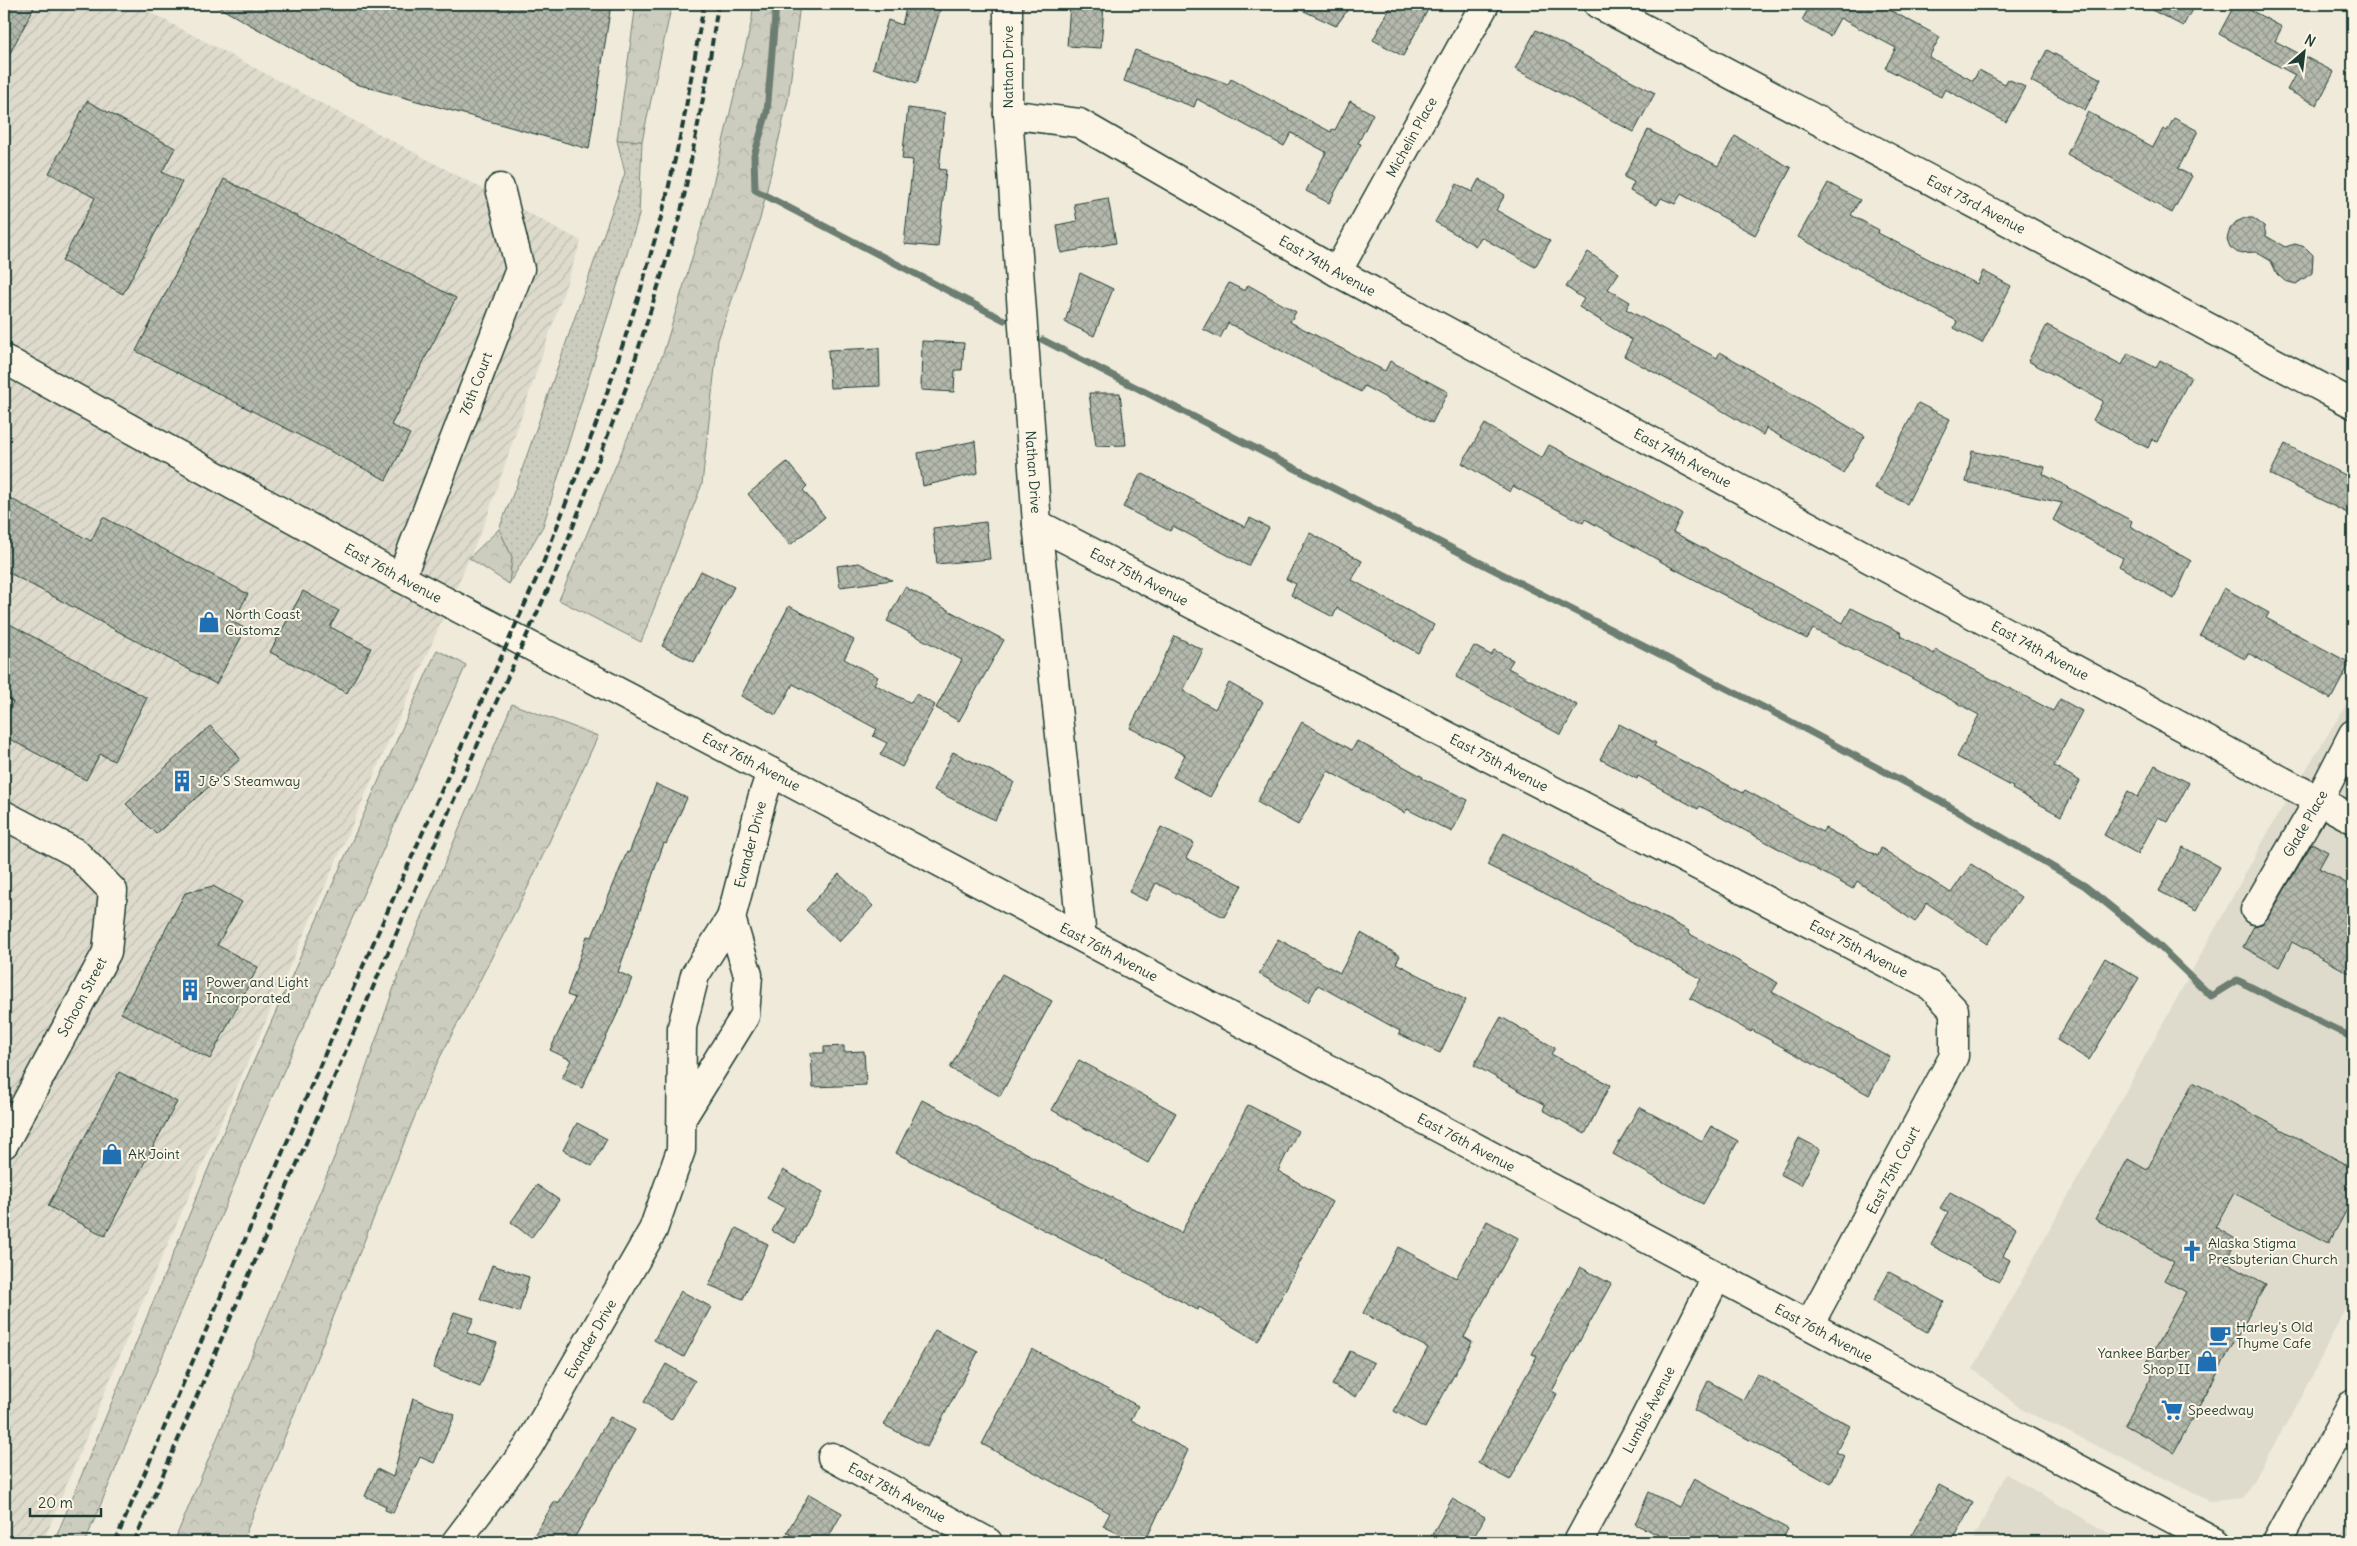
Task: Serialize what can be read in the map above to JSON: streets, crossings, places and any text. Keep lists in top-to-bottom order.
{
  "streets": {
    "street": [
      "Nathan Drive",
      "Michelin Place",
      "East 73rd Avenue",
      "East 74th Avenue",
      "76th Court",
      "East 76th Avenue",
      "East 75th Avenue",
      "Glade Place",
      "Evander Drive",
      "Schoon Street",
      "East 75th Court",
      "Lumbis Avenue",
      "East 78th Avenue"
    ]
  },
  "crossings": [
    ["Nathan Drive", "East 74th Avenue"],
    ["Nathan Drive", "East 76th Avenue"],
    ["Nathan Drive", "East 75th Avenue"],
    ["Michelin Place", "East 74th Avenue"],
    ["East 74th Avenue", "Glade Place"],
    ["76th Court", "East 76th Avenue"],
    ["East 76th Avenue", "Evander Drive"],
    ["East 76th Avenue", "East 75th Court"],
    ["East 76th Avenue", "Lumbis Avenue"],
    ["East 75th Avenue", "East 75th Court"]
  ],
  "places": {
    "shop": ["North Coast Customz", "AK Joint", "Yankee Barber Shop II"],
    "building": ["J & S Steamway", "Power and Light Incorporated"],
    "church": ["Alaska Stigma Presbyterian Church"],
    "cafe": ["Harley's Old Thyme Cafe"],
    "supermarket": ["Speedway"]
  },
  "scale_bar": "20 m",
  "north": "top right"
}
